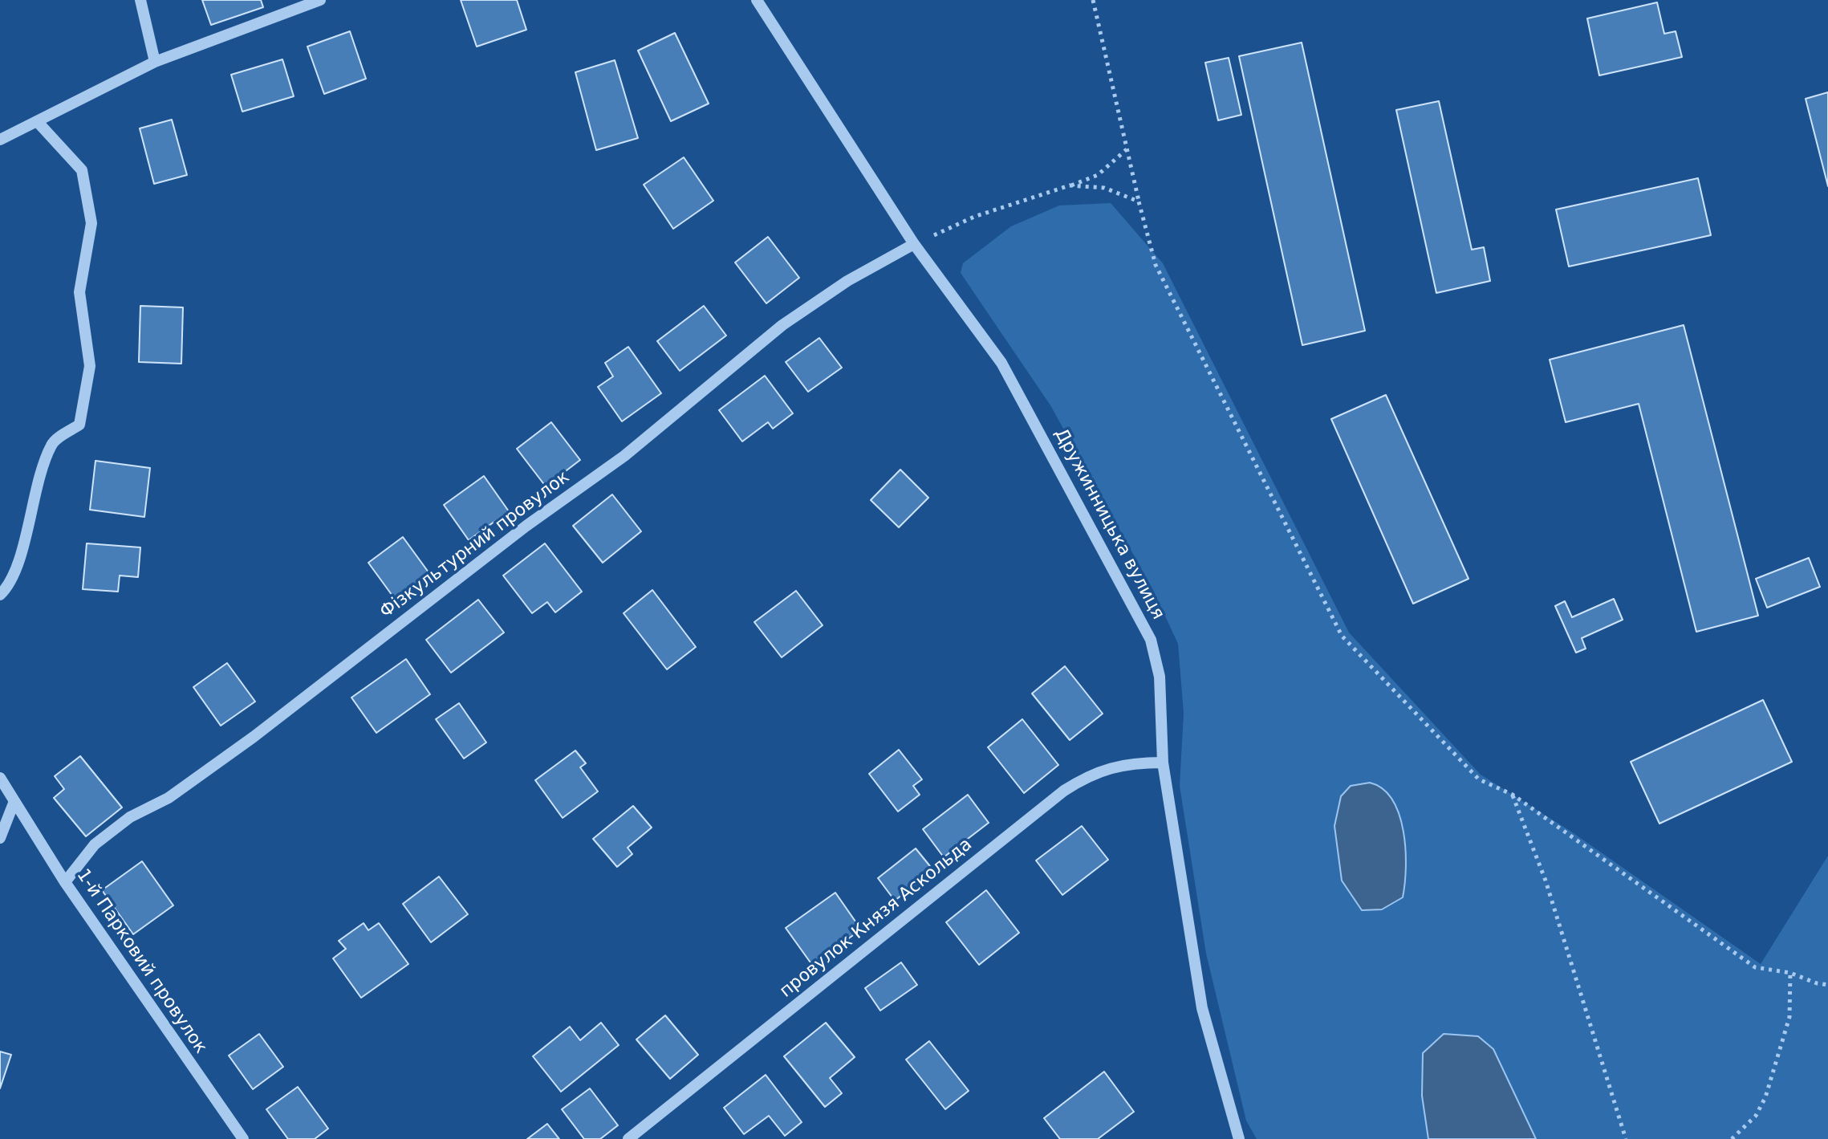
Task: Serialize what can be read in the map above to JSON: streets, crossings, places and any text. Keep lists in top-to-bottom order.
{
  "streets": {
    "street": [
      "Дружинницька вулиця",
      "Фізкультурний провулок",
      "провулок Князя Аскольда",
      "1-й Парковий провулок"
    ]
  },
  "crossings": [
    ["Дружинницька вулиця", "Фізкультурний провулок"],
    ["Дружинницька вулиця", "провулок Князя Аскольда"],
    ["Фізкультурний провулок", "1-й Парковий провулок"]
  ]
}
